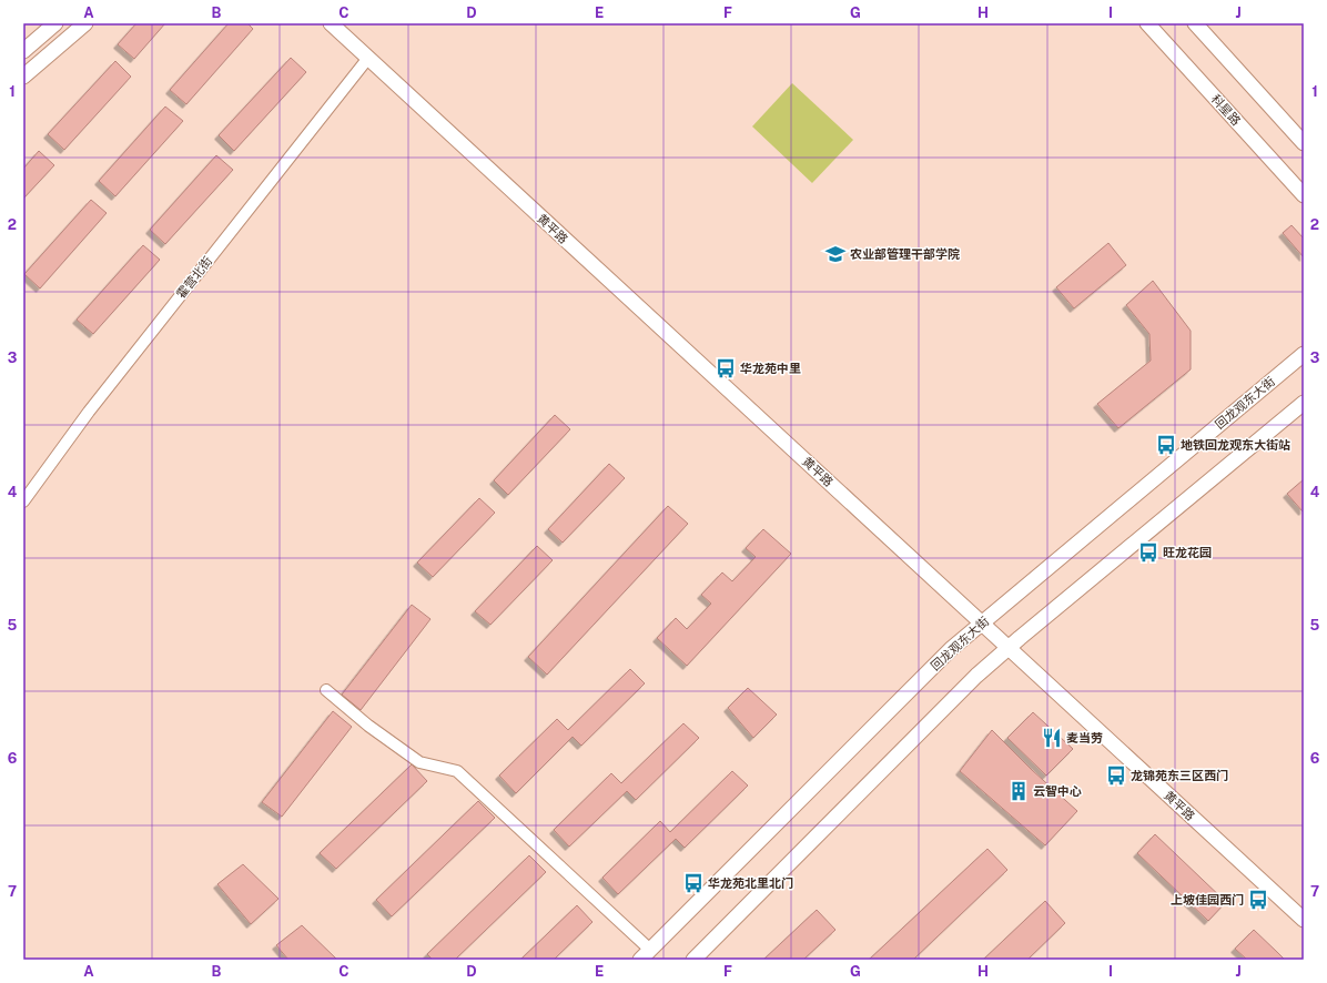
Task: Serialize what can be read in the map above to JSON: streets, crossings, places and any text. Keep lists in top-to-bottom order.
{
  "streets": {
    "main road": ["科星路", "黄平路", "回龙观东大街"],
    "street": ["霍营北街"]
  },
  "crossings": [
    ["黄平路", "霍营北街"],
    ["黄平路", "回龙观东大街"]
  ],
  "places": {
    "school or university": ["农业部管理干部学院"],
    "bus stop": [
      "华龙苑中里",
      "地铁回龙观东大街站",
      "旺龙花园",
      "龙锦苑东三区西门",
      "华龙苑北里北门",
      "上坡佳园西门"
    ],
    "restaurant": ["麦当劳"],
    "building": ["云智中心"]
  },
  "grid": {
    "columns": [
      "A",
      "B",
      "C",
      "D",
      "E",
      "F",
      "G",
      "H",
      "I",
      "J"
    ],
    "rows": [
      "1",
      "2",
      "3",
      "4",
      "5",
      "6",
      "7"
    ]
  }
}
